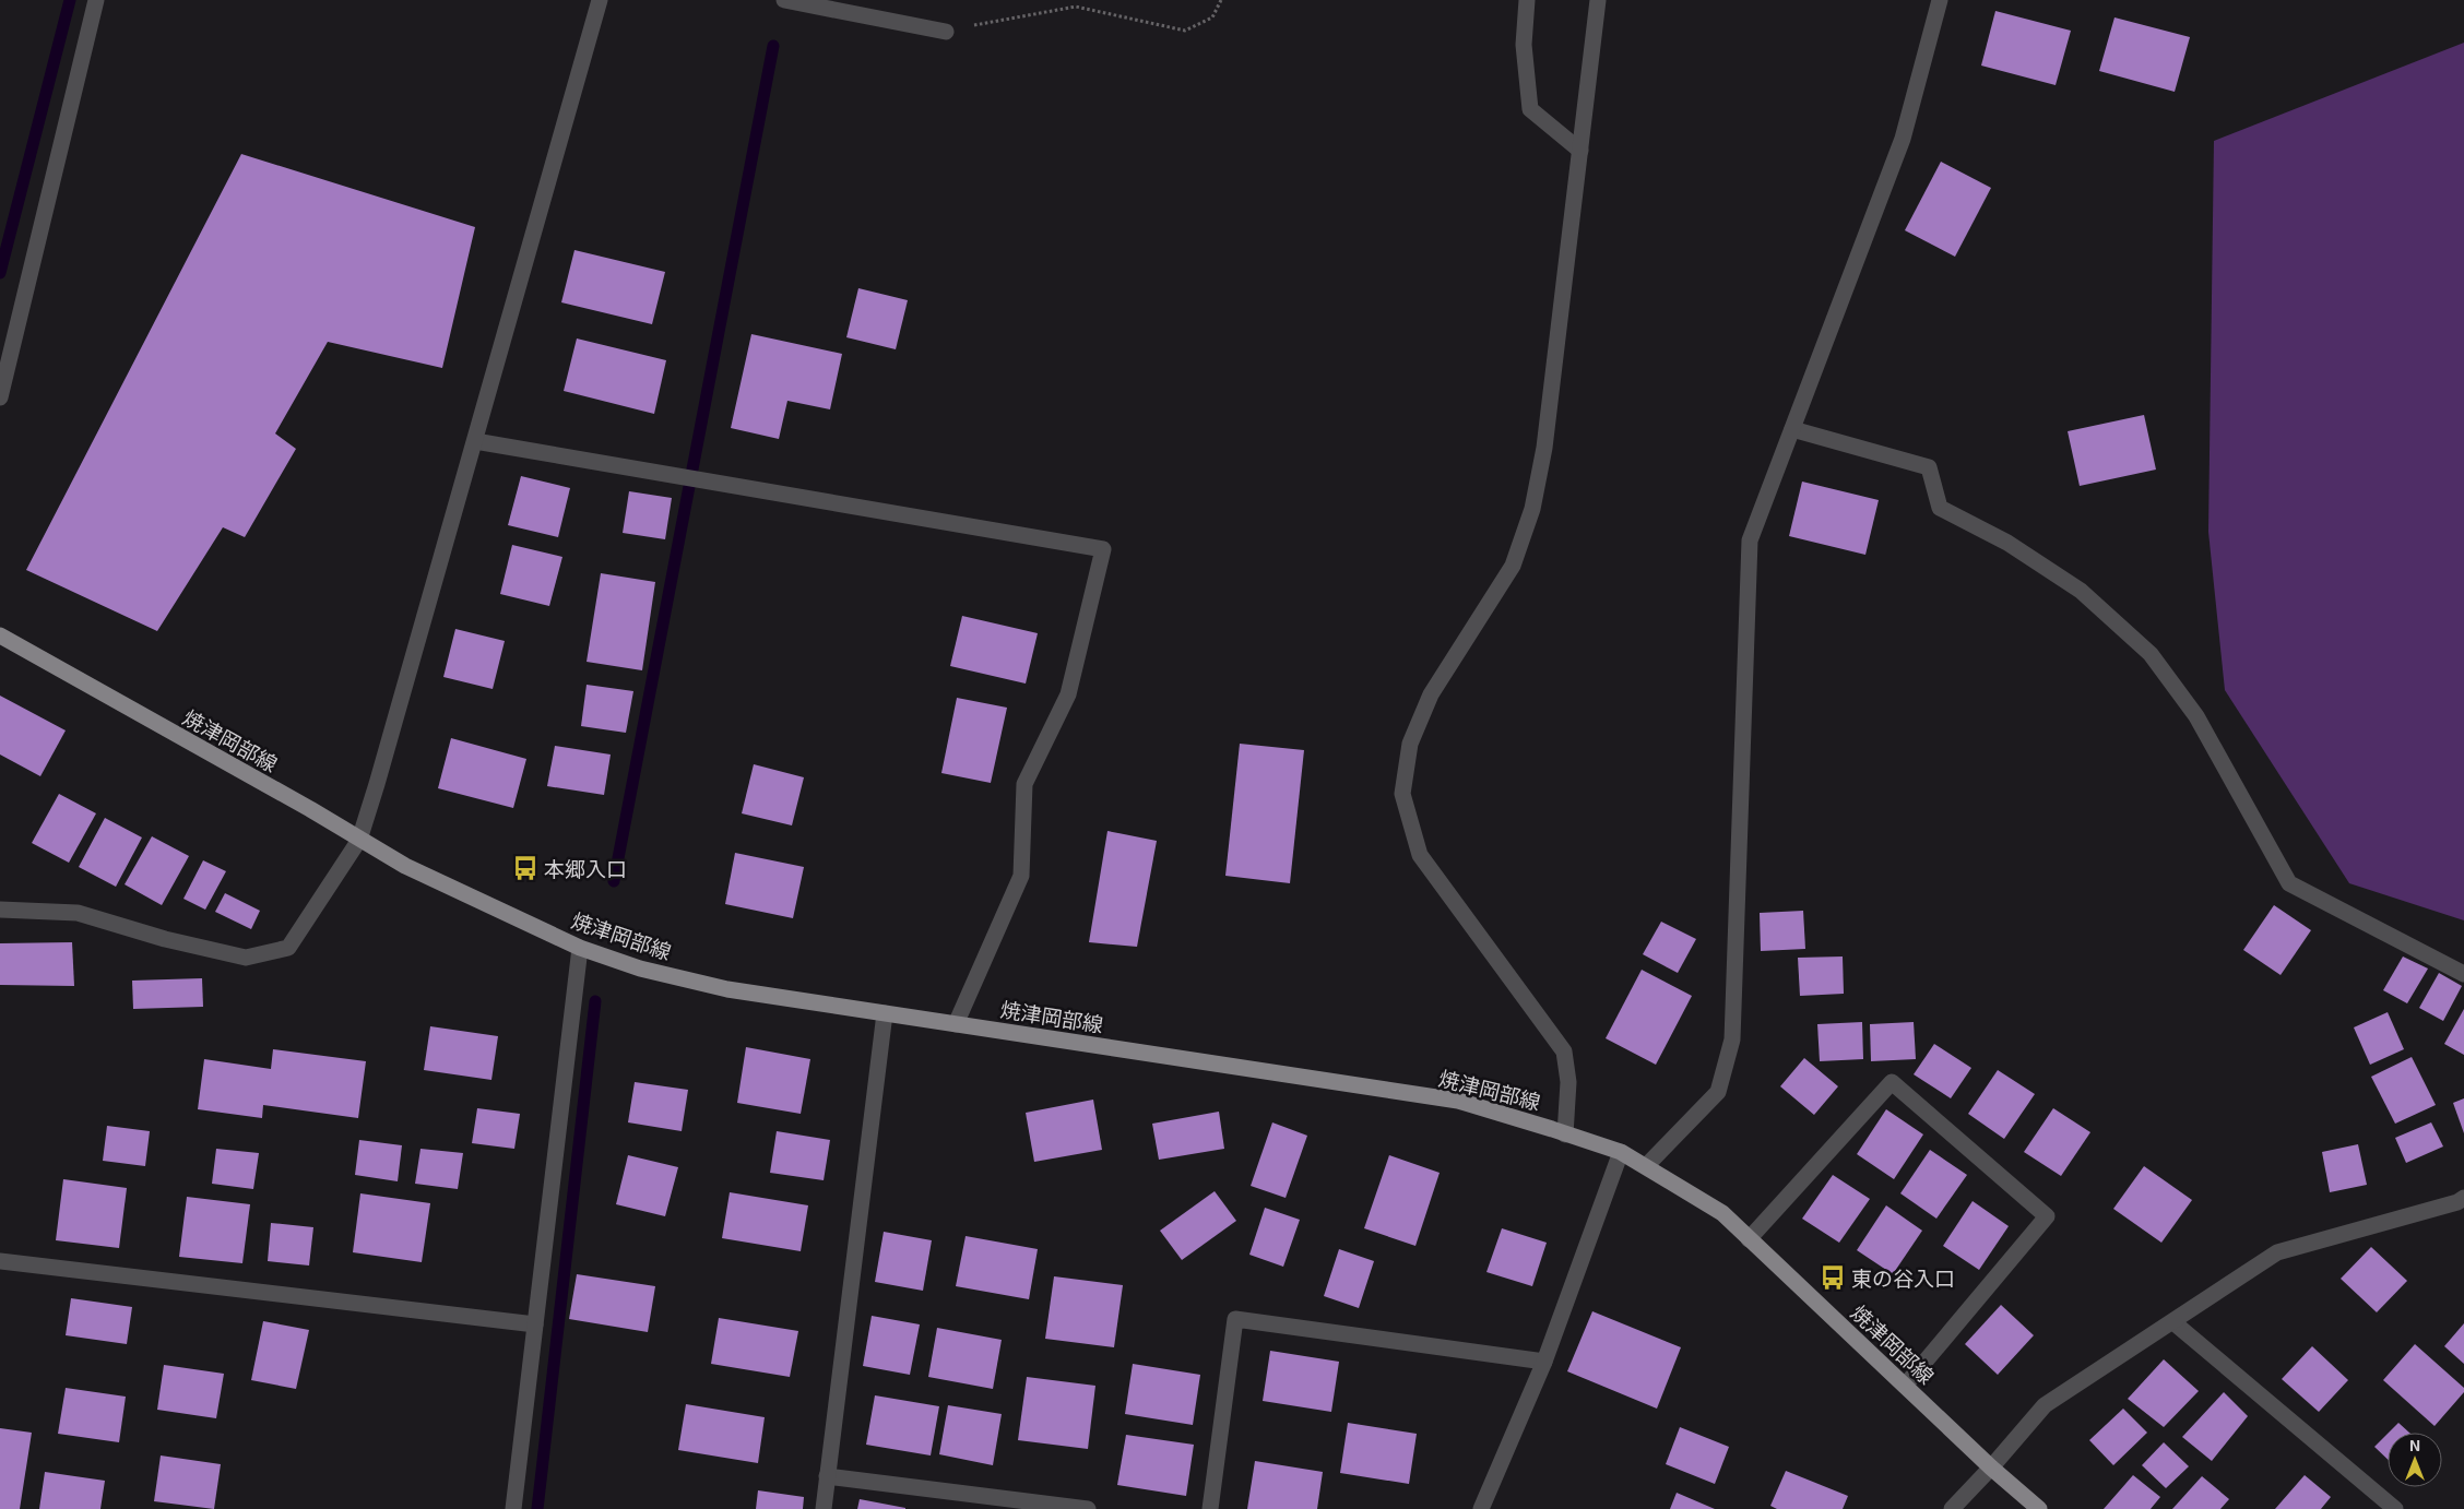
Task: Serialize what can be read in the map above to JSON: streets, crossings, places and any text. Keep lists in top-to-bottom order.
{
  "streets": {
    "main road": ["焼津岡部線"]
  },
  "places": {
    "bus stop": ["本郷入口", "東の谷入口"]
  },
  "north": "top"
}
